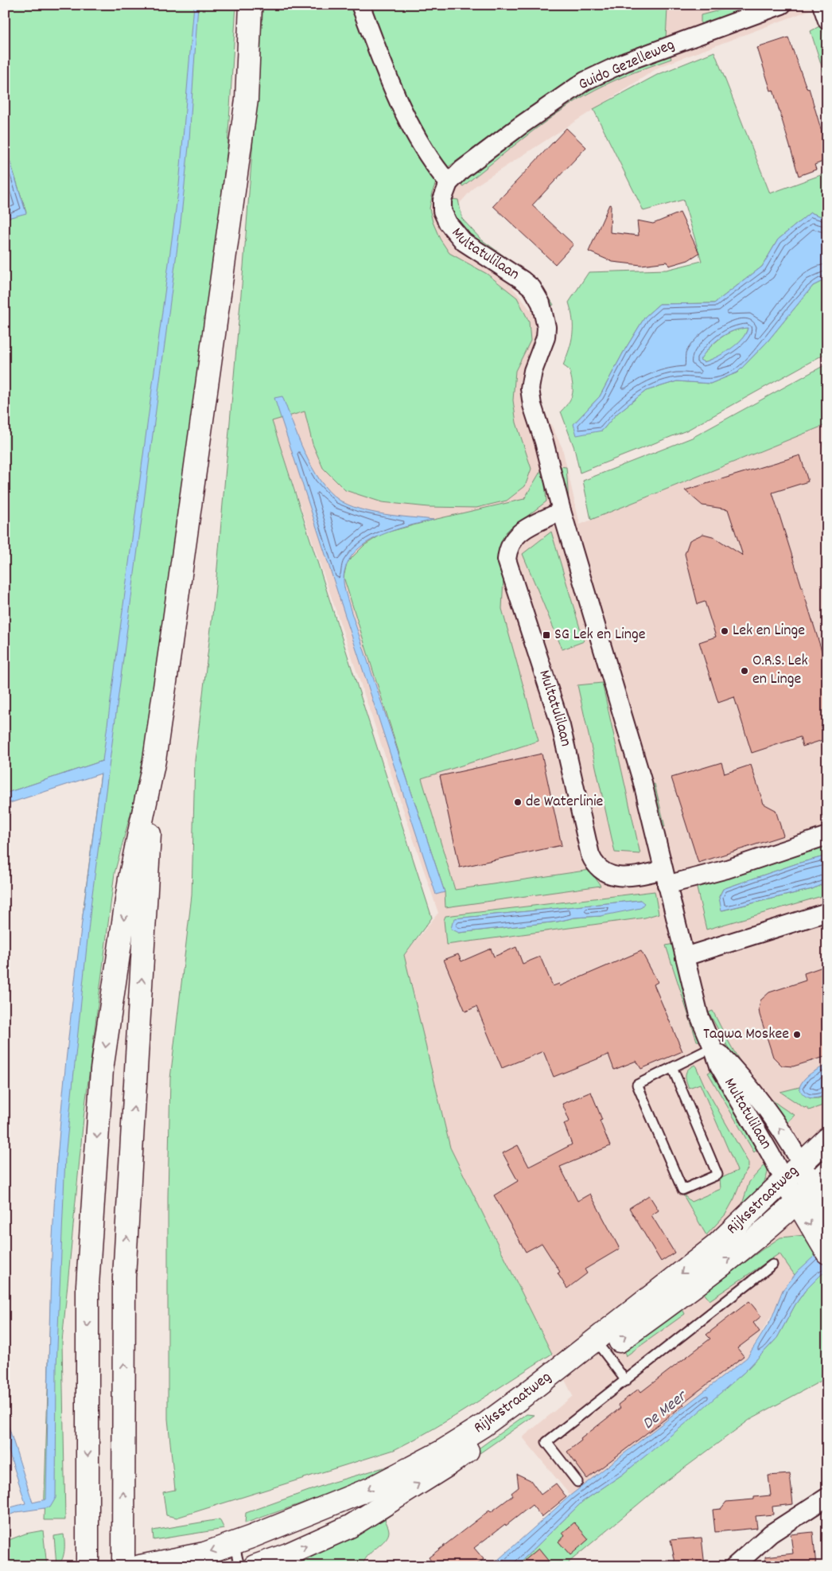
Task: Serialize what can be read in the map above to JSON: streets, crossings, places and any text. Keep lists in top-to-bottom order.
{
  "streets": {
    "main road": ["Rijksstraatweg"],
    "street": ["Guido Gezelleweg", "Multatulilaan"]
  },
  "crossings": [
    ["Guido Gezelleweg", "Multatulilaan"],
    ["Multatulilaan", "Rijksstraatweg"]
  ],
  "water": ["De Meer"],
  "places": {
    "other": [
      "Lek en Linge",
      "O.R.S. Lek en Linge",
      "de Waterlinie",
      "Taqwa Moskee"
    ],
    "transit": ["SG Lek en Linge"]
  }
}
